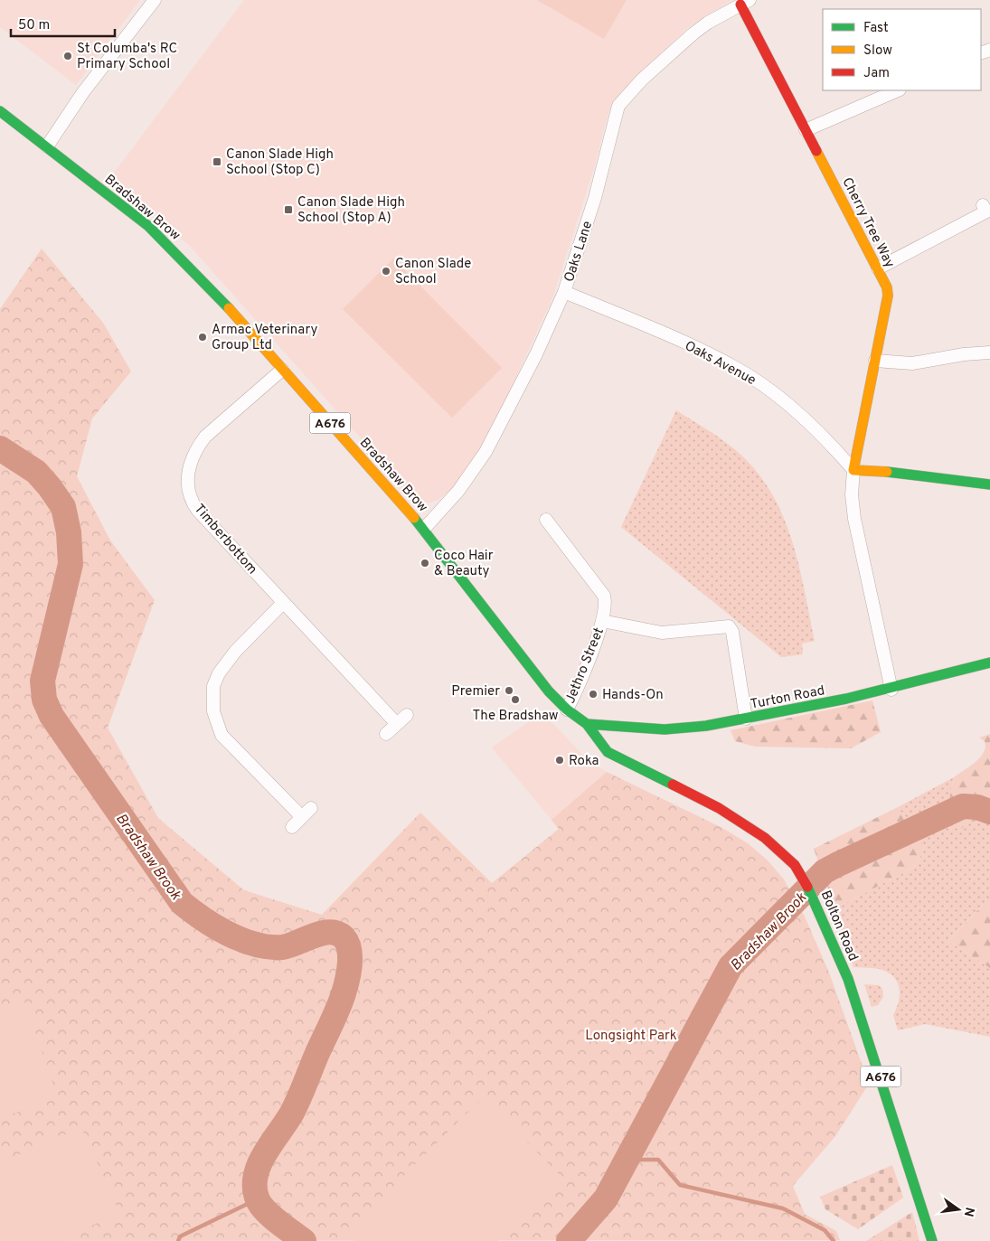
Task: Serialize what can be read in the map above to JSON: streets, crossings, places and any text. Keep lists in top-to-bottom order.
{
  "streets": {
    "main road": [
      "Bradshaw Brow",
      "Cherry Tree Way",
      "A676",
      "Turton Road",
      "Bolton Road"
    ],
    "street": [
      "Oaks Lane",
      "Oaks Avenue",
      "Timberbottom",
      "Jethro Street"
    ]
  },
  "crossings": [
    ["Bradshaw Brow", "Oaks Lane"],
    ["Bradshaw Brow", "A676"],
    ["Bradshaw Brow", "Timberbottom"],
    ["Bradshaw Brow", "Jethro Street"],
    ["Bradshaw Brow", "Turton Road"],
    ["Bradshaw Brow", "Bolton Road"],
    ["Cherry Tree Way", "Oaks Lane"],
    ["Cherry Tree Way", "Oaks Avenue"],
    ["Oaks Lane", "Oaks Avenue"],
    ["Turton Road", "Bolton Road"]
  ],
  "water": ["Bradshaw Brook"],
  "parks": ["Longsight Park"],
  "places": {
    "other": [
      "St Columba's RC Primary School",
      "Canon Slade School",
      "Armac Veterinary Group Ltd",
      "Coco Hair & Beauty",
      "Premier",
      "Hands-On",
      "The Bradshaw",
      "Roka"
    ],
    "transit": ["Canon Slade High School (Stop C)", "Canon Slade High School (Stop A)"]
  },
  "legend": ["Fast", "Slow", "Jam"],
  "scale_bar": "50 m",
  "north": "right"
}
